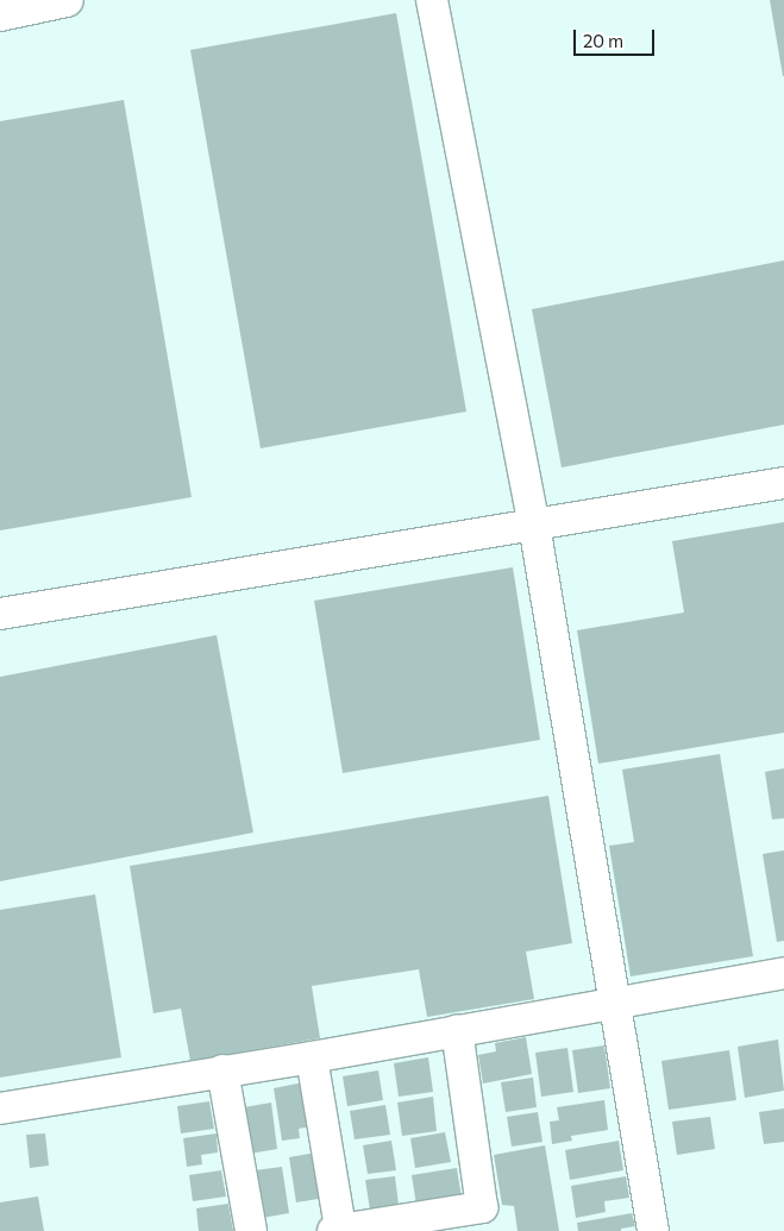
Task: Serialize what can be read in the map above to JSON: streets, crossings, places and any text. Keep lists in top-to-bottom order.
{
  "scale_bar": "20 m"
}
